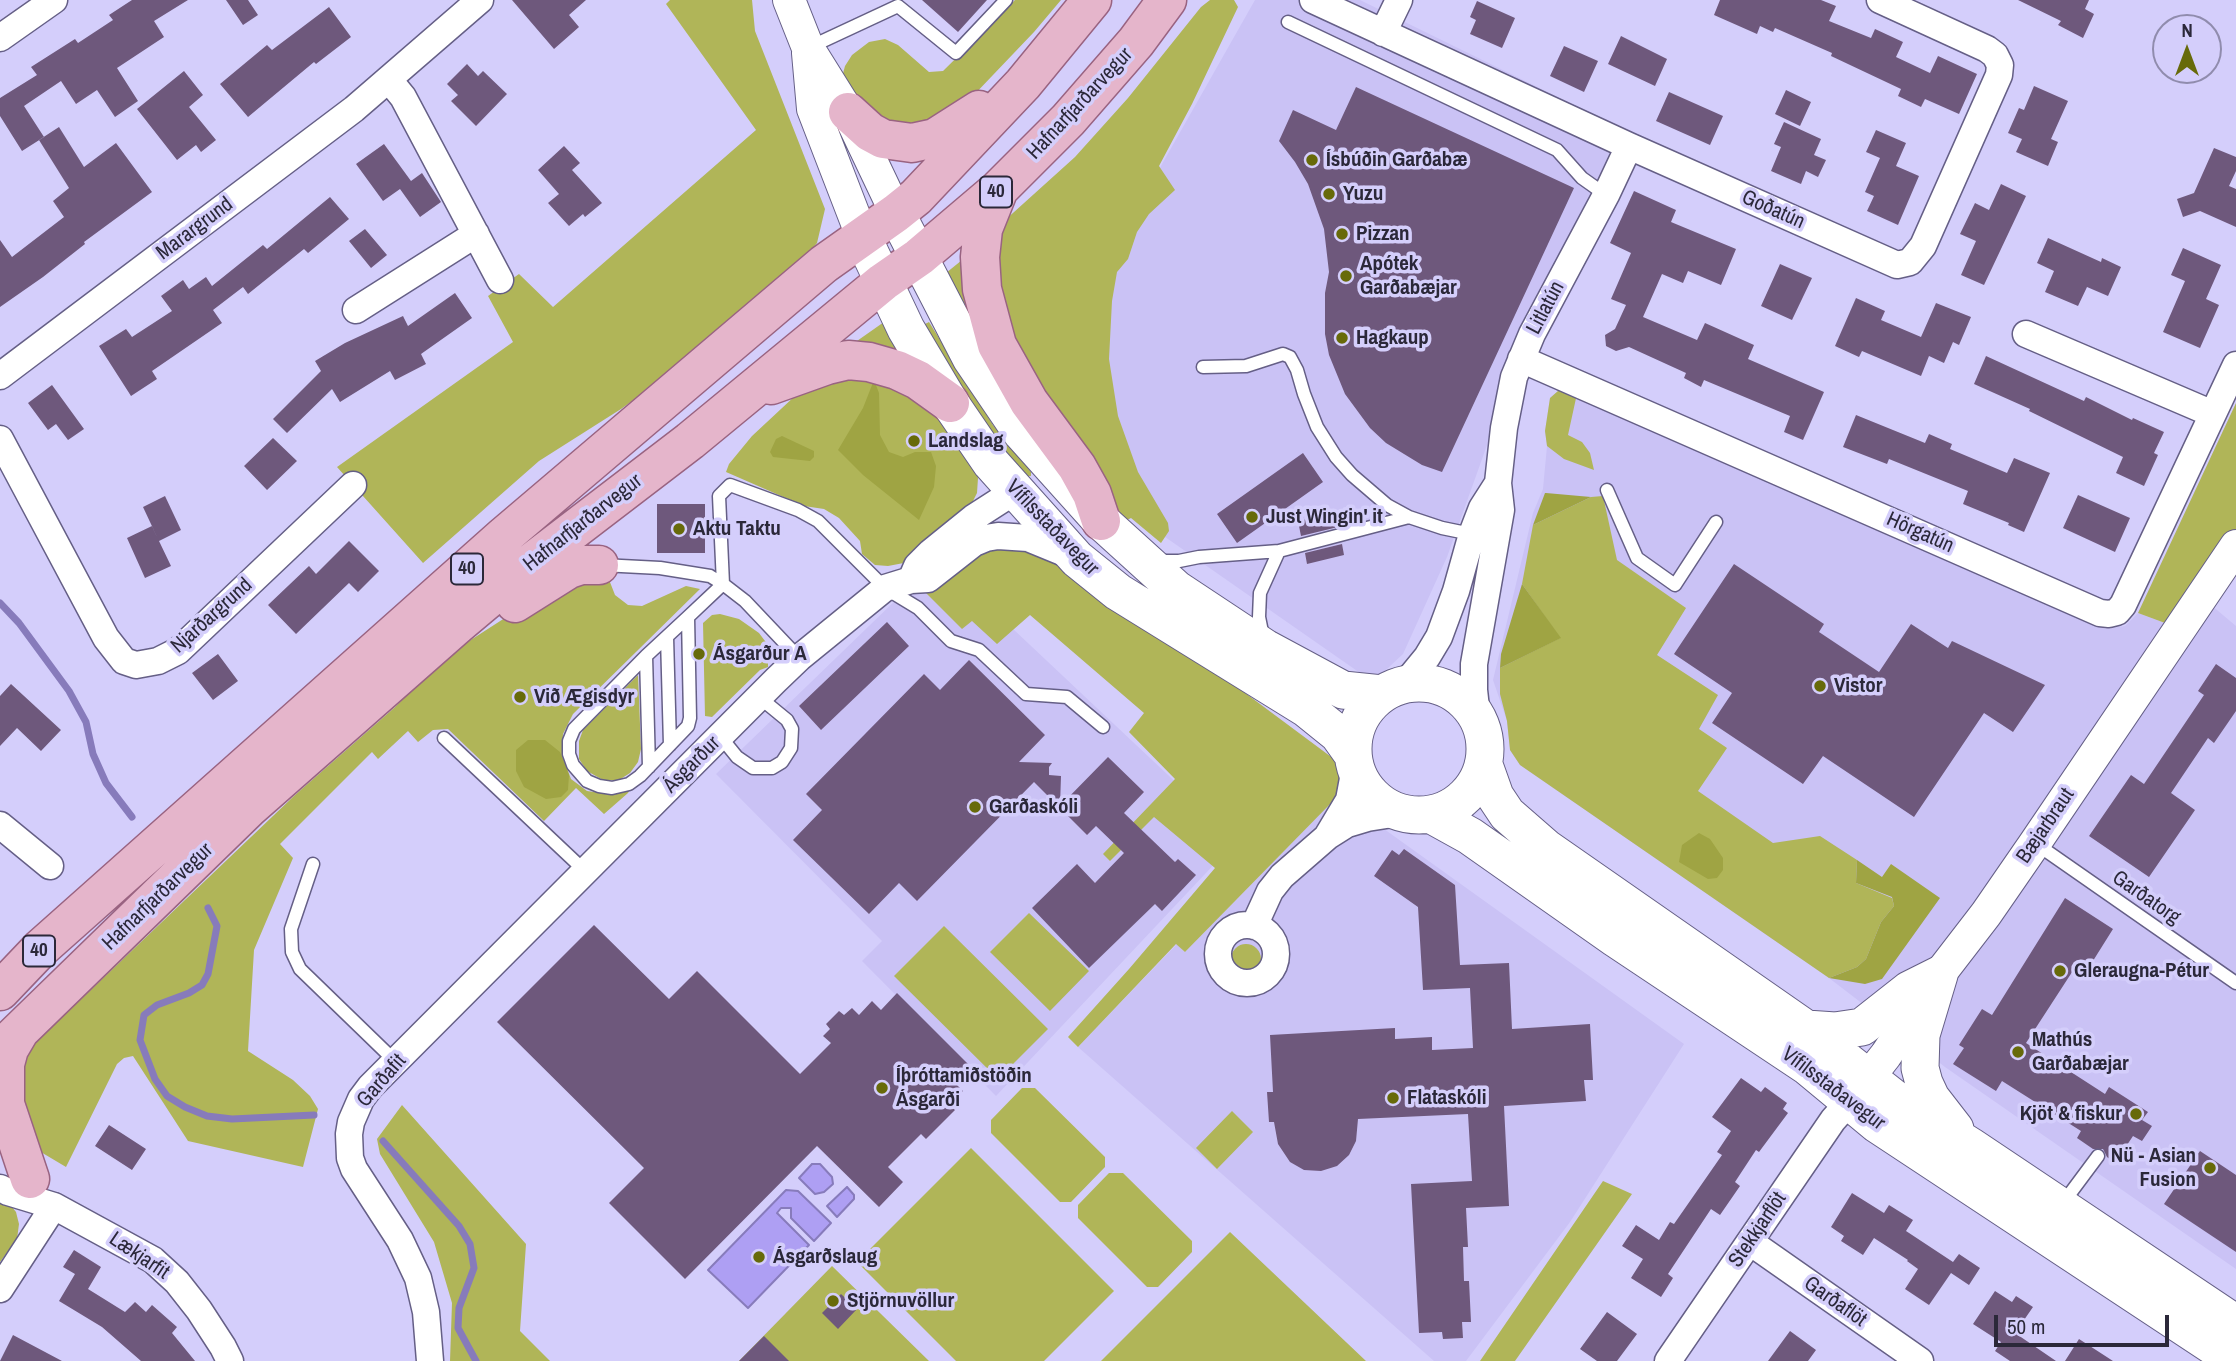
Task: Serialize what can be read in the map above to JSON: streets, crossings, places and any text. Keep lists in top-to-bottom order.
{
  "streets": {
    "main road": ["Hafnarfjarðarvegur", "40", "Vífilsstaðavegur"],
    "street": [
      "Goðatún",
      "Marargrund",
      "Litlatún",
      "Hörgatún",
      "Njarðargrund",
      "Ásgarður",
      "Bæjarbraut",
      "Garðafit",
      "Stekkjarflöt",
      "Lækjarfit",
      "Garðaflöt"
    ],
    "lane": ["Garðatorg"]
  },
  "crossings": [
    ["Hafnarfjarðarvegur", "Vífilsstaðavegur"],
    ["Goðatún", "Litlatún"],
    ["Litlatún", "Vífilsstaðavegur"],
    ["Litlatún", "Hörgatún"],
    ["Vífilsstaðavegur", "Ásgarður"],
    ["Vífilsstaðavegur", "Bæjarbraut"],
    ["Vífilsstaðavegur", "Stekkjarflöt"],
    ["Ásgarður", "Garðafit"],
    ["Bæjarbraut", "Garðatorg"],
    ["Bæjarbraut", "Stekkjarflöt"],
    ["Stekkjarflöt", "Garðaflöt"]
  ],
  "places": [
    "Ísbúðin Garðabæ",
    "Yuzu",
    "Pizzan",
    "Apótek Garðabæjar",
    "Hagkaup",
    "Landslag",
    "Just Wingin' it",
    "Aktu Taktu",
    "Ásgarður A",
    "Vistor",
    "Við Ægisdyr",
    "Garðaskóli",
    "Gleraugna-Pétur",
    "Mathús Garðabæjar",
    "Íþróttamiðstöðin Ásgarði",
    "Flataskóli",
    "Kjöt & fiskur",
    "Nü - Asian Fusion",
    "Ásgarðslaug",
    "Stjörnuvöllur"
  ],
  "scale_bar": "50 m",
  "north": "top"
}
